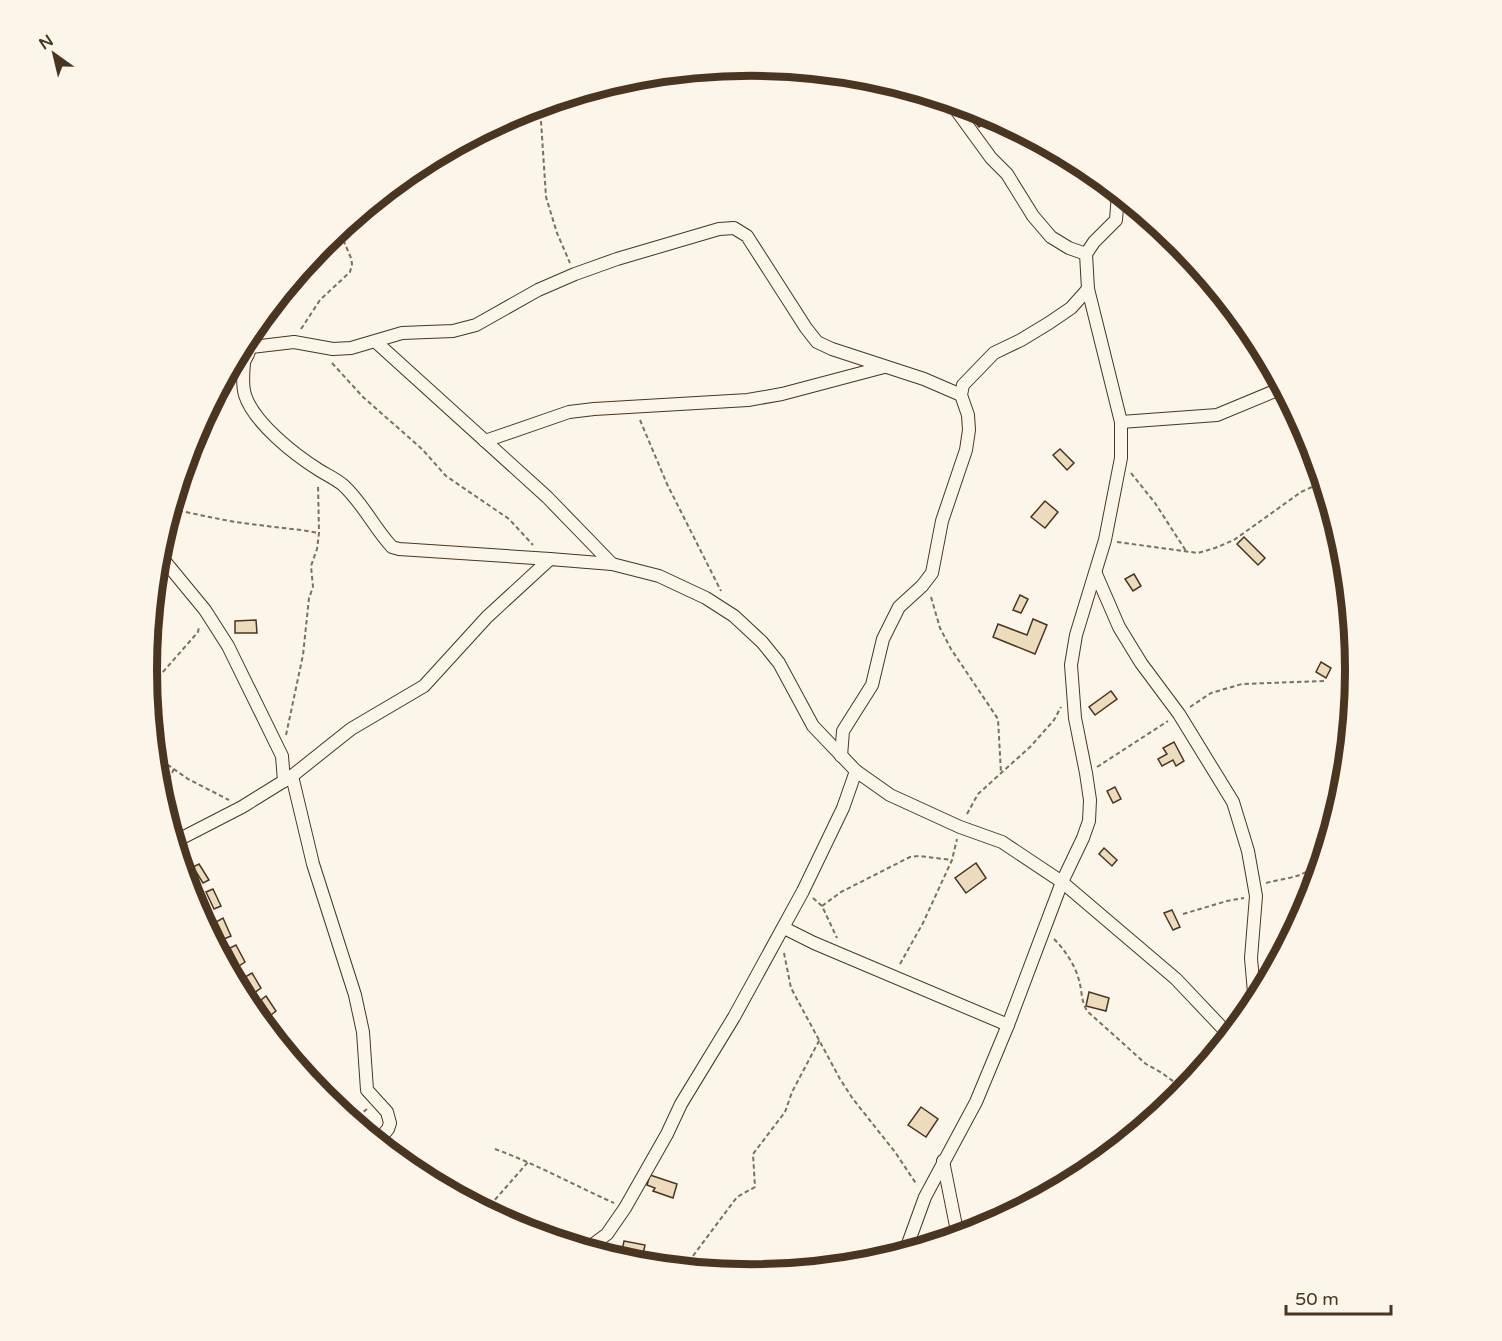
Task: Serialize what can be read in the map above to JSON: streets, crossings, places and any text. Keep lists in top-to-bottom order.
{
  "scale_bar": "50 m",
  "north": "top left"
}
